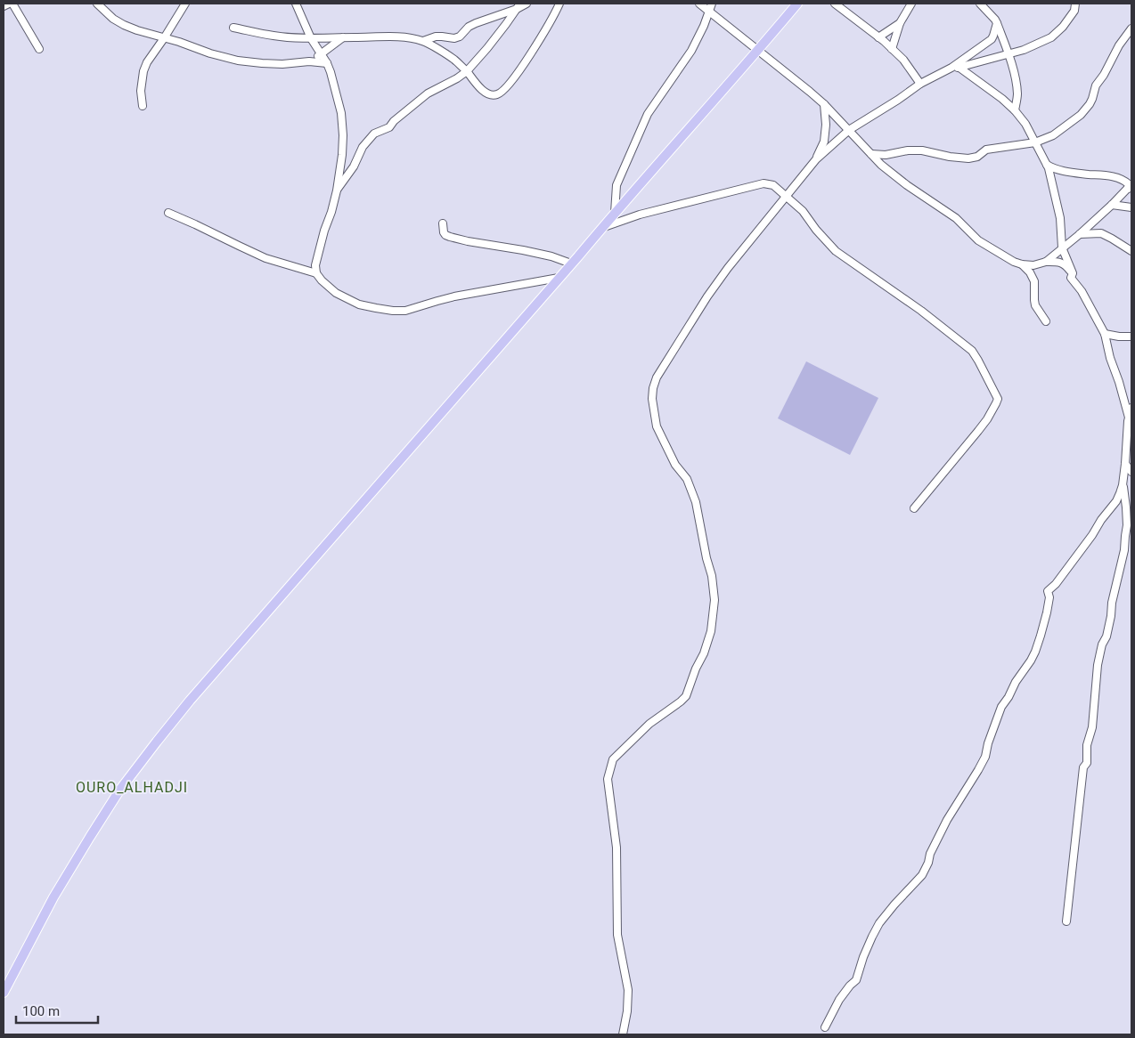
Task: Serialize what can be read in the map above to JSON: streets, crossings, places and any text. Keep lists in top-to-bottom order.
{
  "districts": ["OURO_ALHADJI"],
  "scale_bar": "100 m"
}
